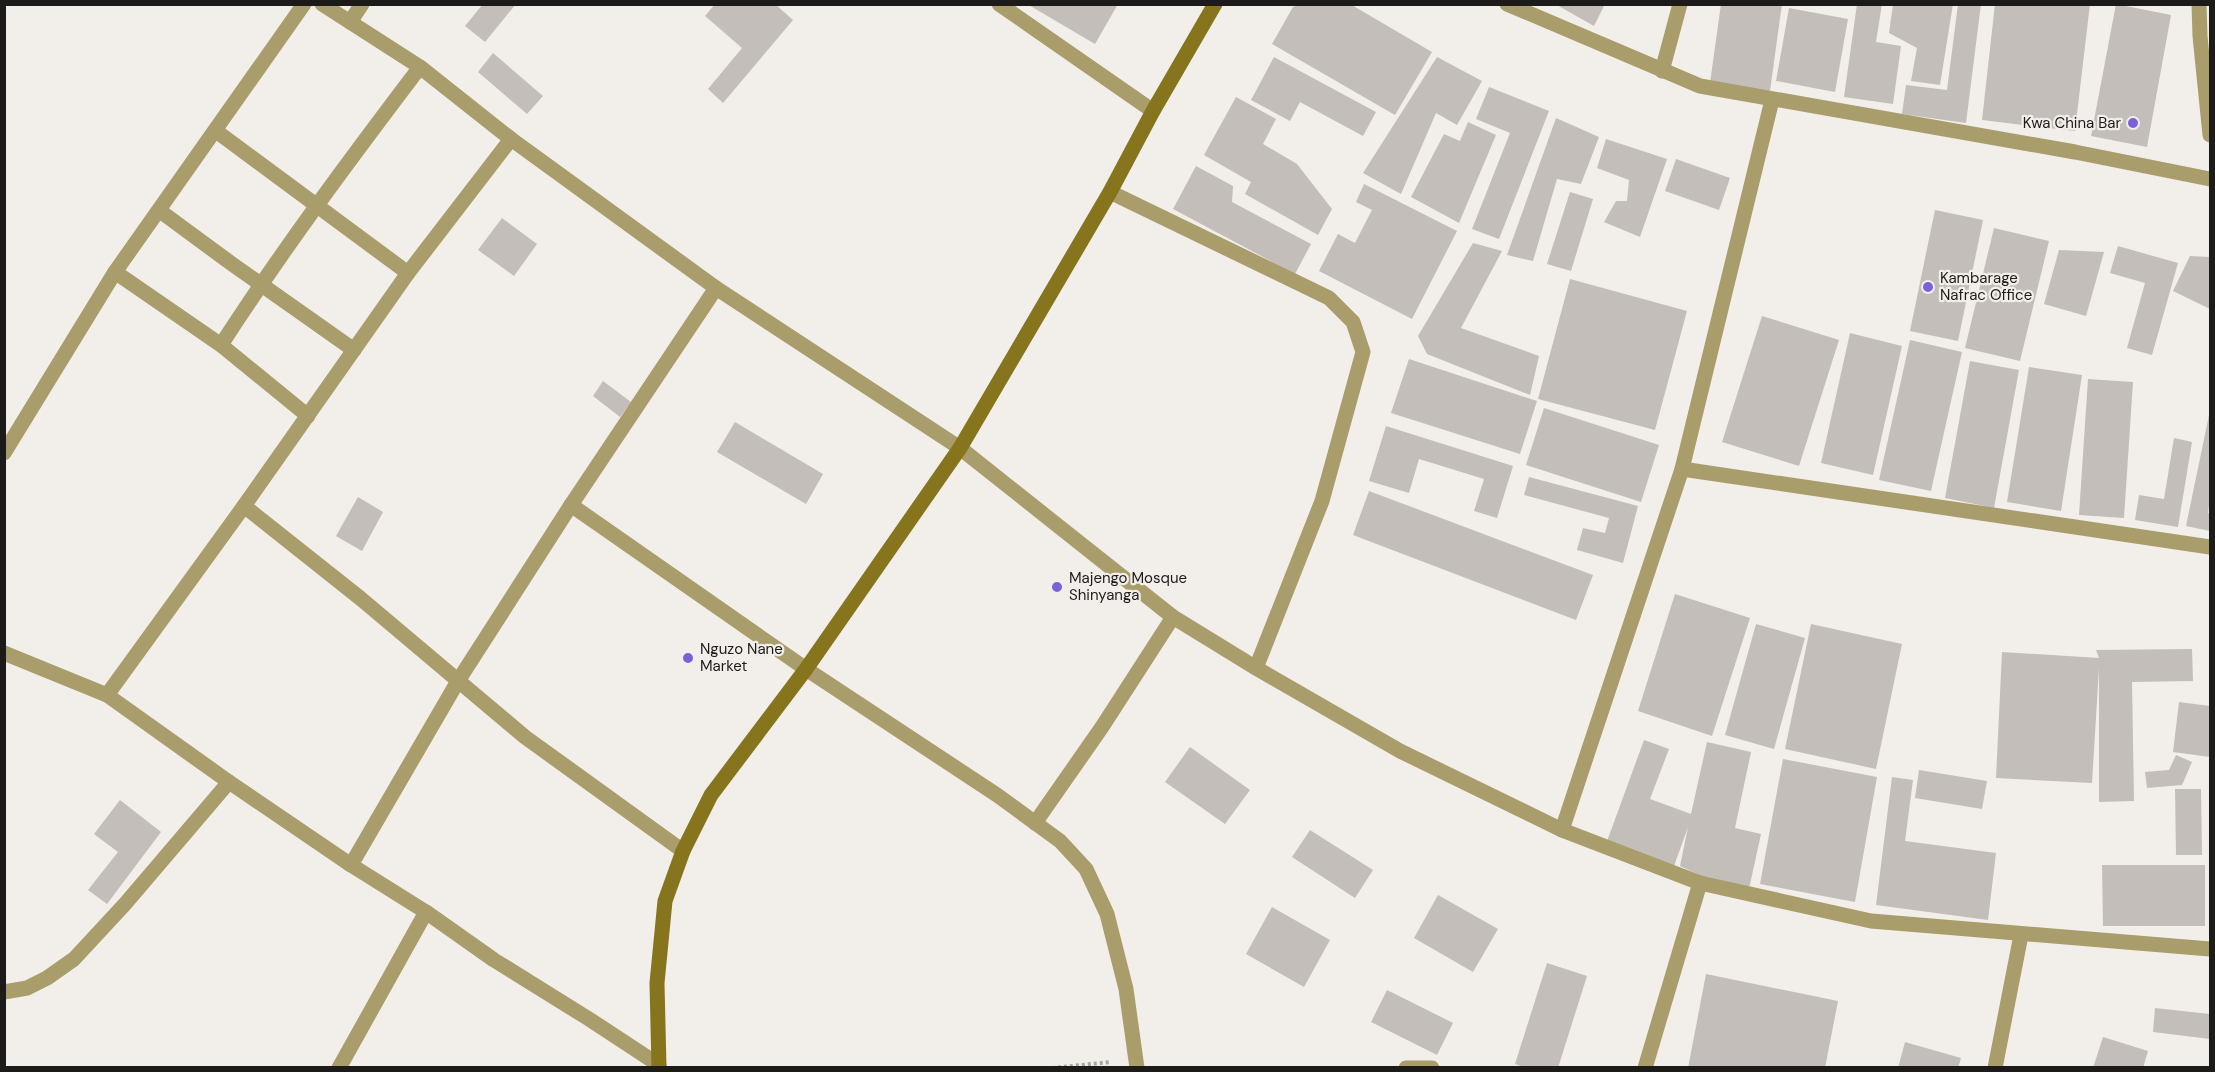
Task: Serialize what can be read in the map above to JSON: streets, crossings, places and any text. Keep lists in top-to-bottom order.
{
  "places": [
    "Kwa China Bar",
    "Kambarage Nafrac Office",
    "Majengo Mosque Shinyanga",
    "Nguzo Nane Market"
  ]
}
